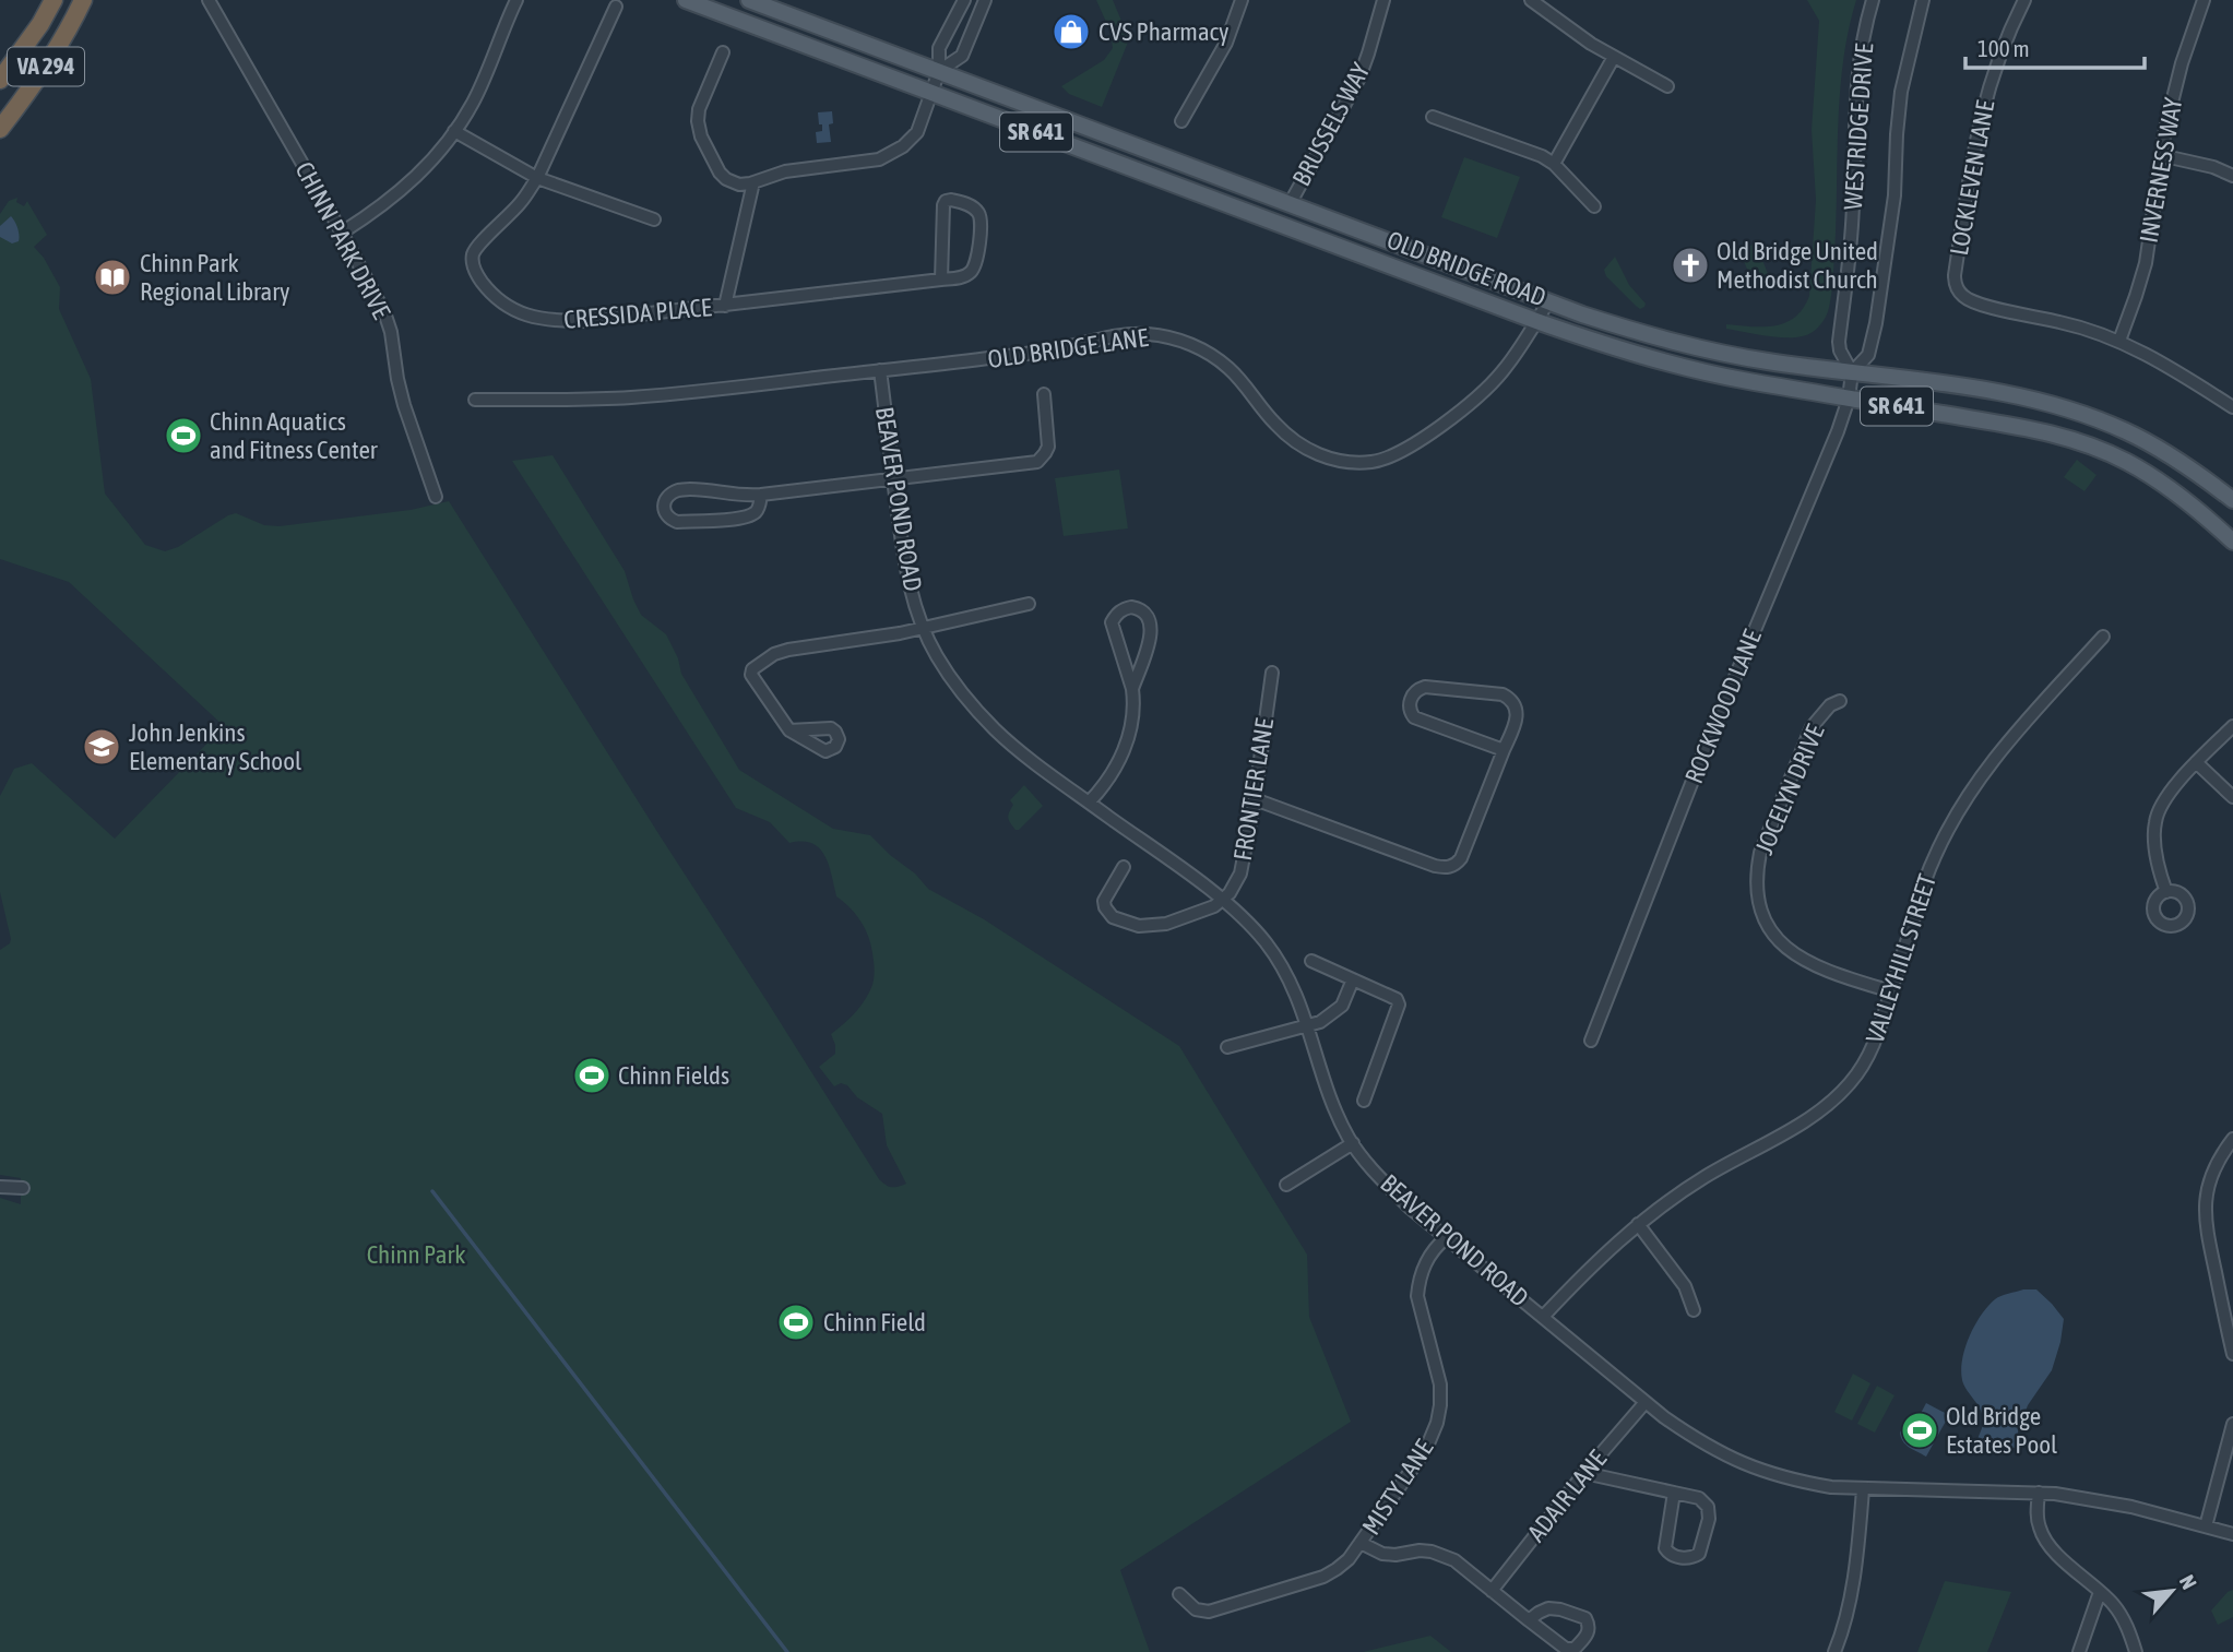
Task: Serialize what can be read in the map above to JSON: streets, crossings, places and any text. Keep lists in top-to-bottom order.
{
  "streets": {
    "highway": ["VA 294"],
    "main road": ["SR 641", "OLD BRIDGE ROAD"],
    "street": [
      "BRUSSELS WAY",
      "WESTRIDGE DRIVE",
      "INVERNESS WAY",
      "LOCKLEVEN LANE",
      "CHINN PARK DRIVE",
      "CRESSIDA PLACE",
      "OLD BRIDGE LANE",
      "BEAVER POND ROAD",
      "ROCKWOOD LANE",
      "FRONTIER LANE",
      "JOCELYN DRIVE",
      "VALLEYHILL STREET",
      "MISTY LANE",
      "ADAIR LANE"
    ]
  },
  "crossings": [
    ["BRUSSELS WAY", "OLD BRIDGE ROAD"],
    ["WESTRIDGE DRIVE", "OLD BRIDGE ROAD"],
    ["WESTRIDGE DRIVE", "ROCKWOOD LANE"],
    ["INVERNESS WAY", "LOCKLEVEN LANE"],
    ["OLD BRIDGE ROAD", "OLD BRIDGE LANE"],
    ["OLD BRIDGE ROAD", "ROCKWOOD LANE"],
    ["OLD BRIDGE LANE", "BEAVER POND ROAD"],
    ["BEAVER POND ROAD", "FRONTIER LANE"],
    ["BEAVER POND ROAD", "VALLEYHILL STREET"],
    ["BEAVER POND ROAD", "MISTY LANE"],
    ["BEAVER POND ROAD", "ADAIR LANE"],
    ["JOCELYN DRIVE", "VALLEYHILL STREET"]
  ],
  "parks": ["Chinn Park"],
  "places": {
    "shop": ["CVS Pharmacy"],
    "church": ["Old Bridge United Methodist Church"],
    "library": ["Chinn Park Regional Library"],
    "sports": [
      "Chinn Aquatics and Fitness Center",
      "Chinn Fields",
      "Chinn Field",
      "Old Bridge Estates Pool"
    ],
    "school or university": ["John Jenkins Elementary School"]
  },
  "scale_bar": "100 m",
  "north": "top right"
}
